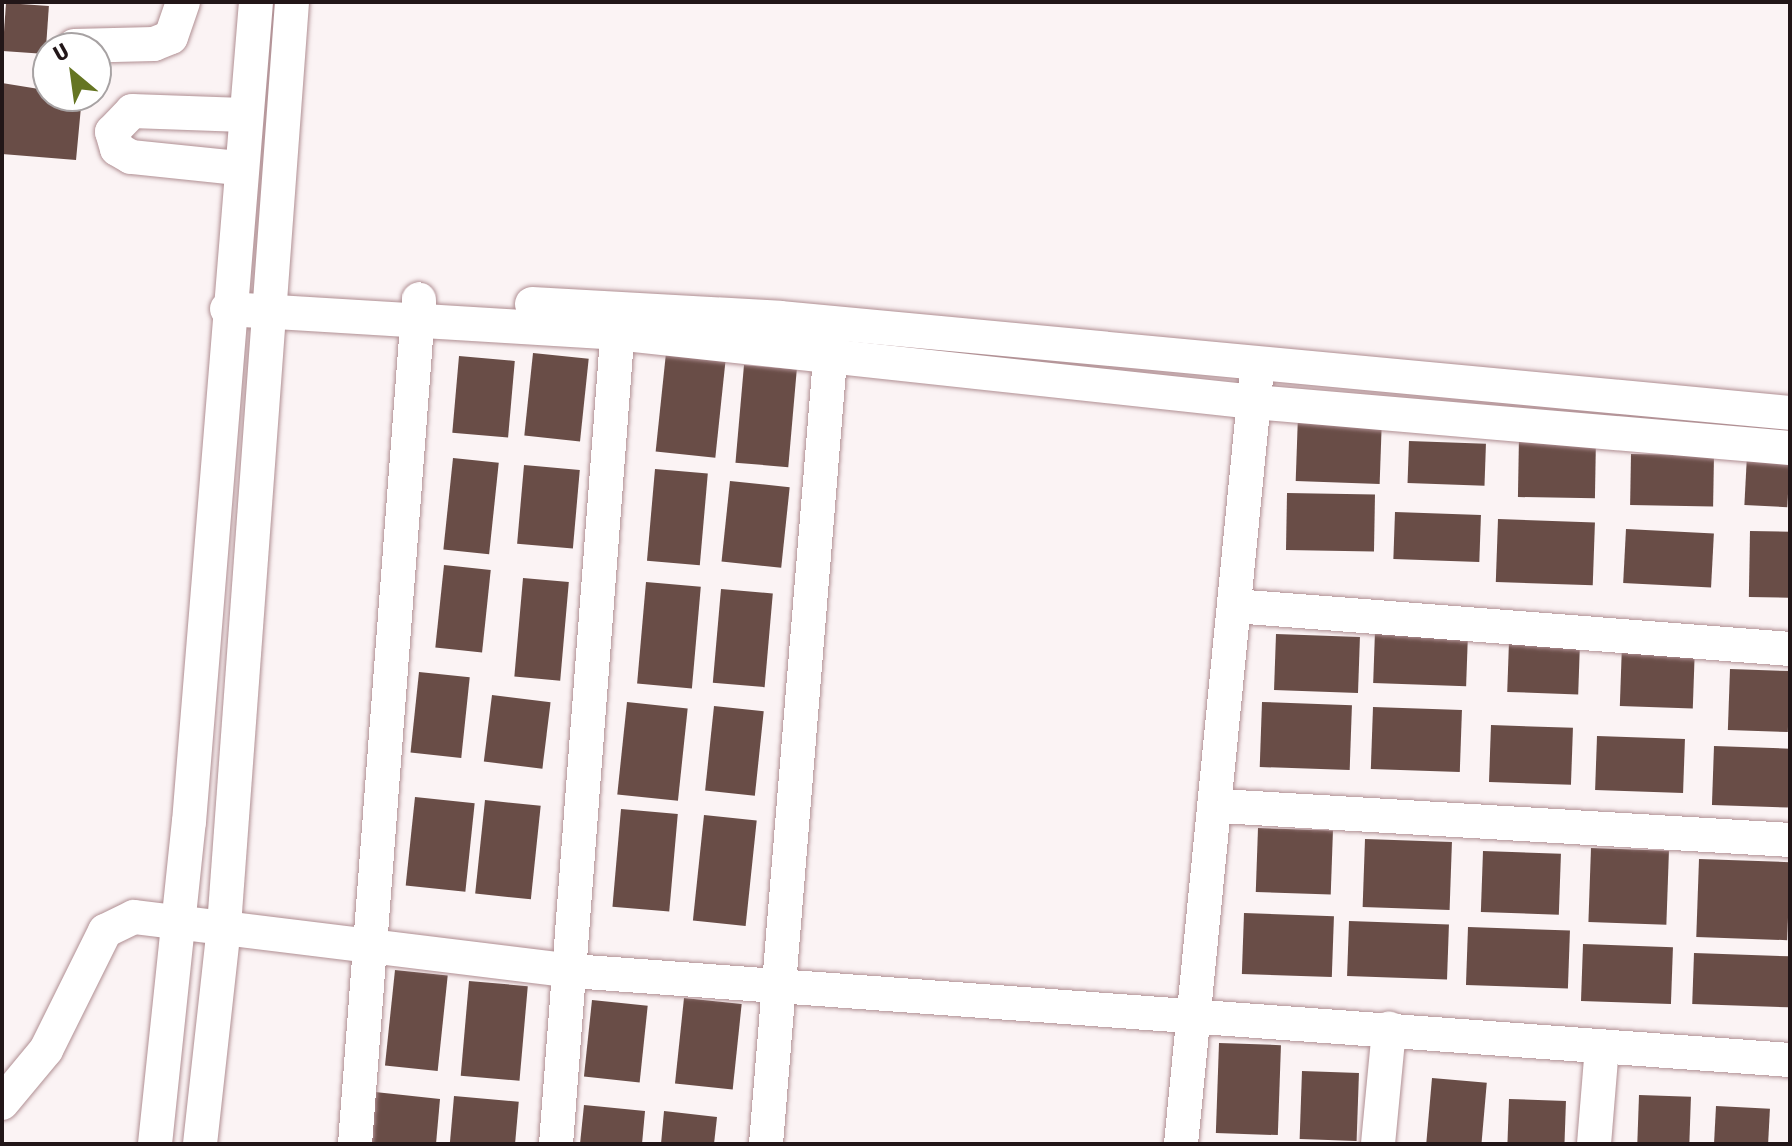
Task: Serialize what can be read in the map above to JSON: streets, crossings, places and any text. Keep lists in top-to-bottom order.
{
  "north": "top left"
}
